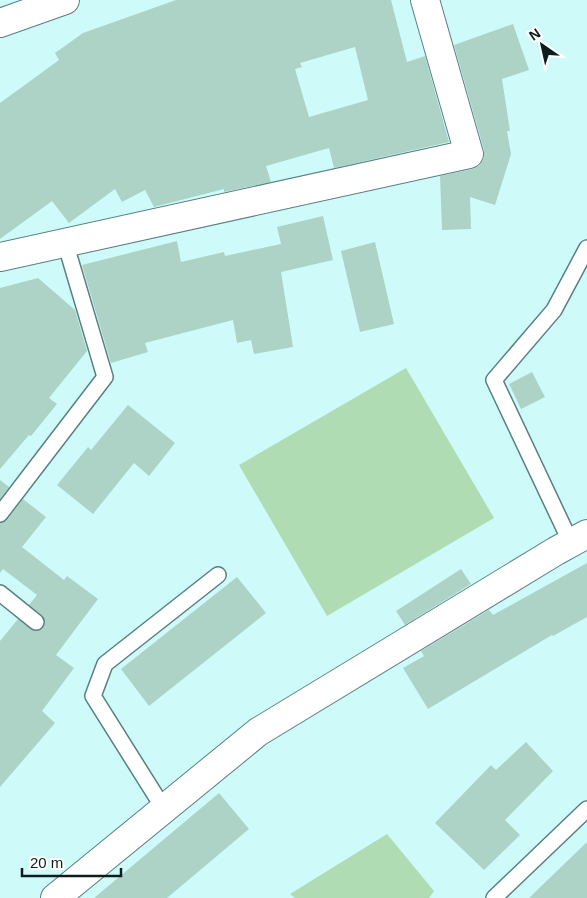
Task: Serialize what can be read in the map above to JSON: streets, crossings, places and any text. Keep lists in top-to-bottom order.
{
  "scale_bar": "20 m",
  "north": "top left"
}
